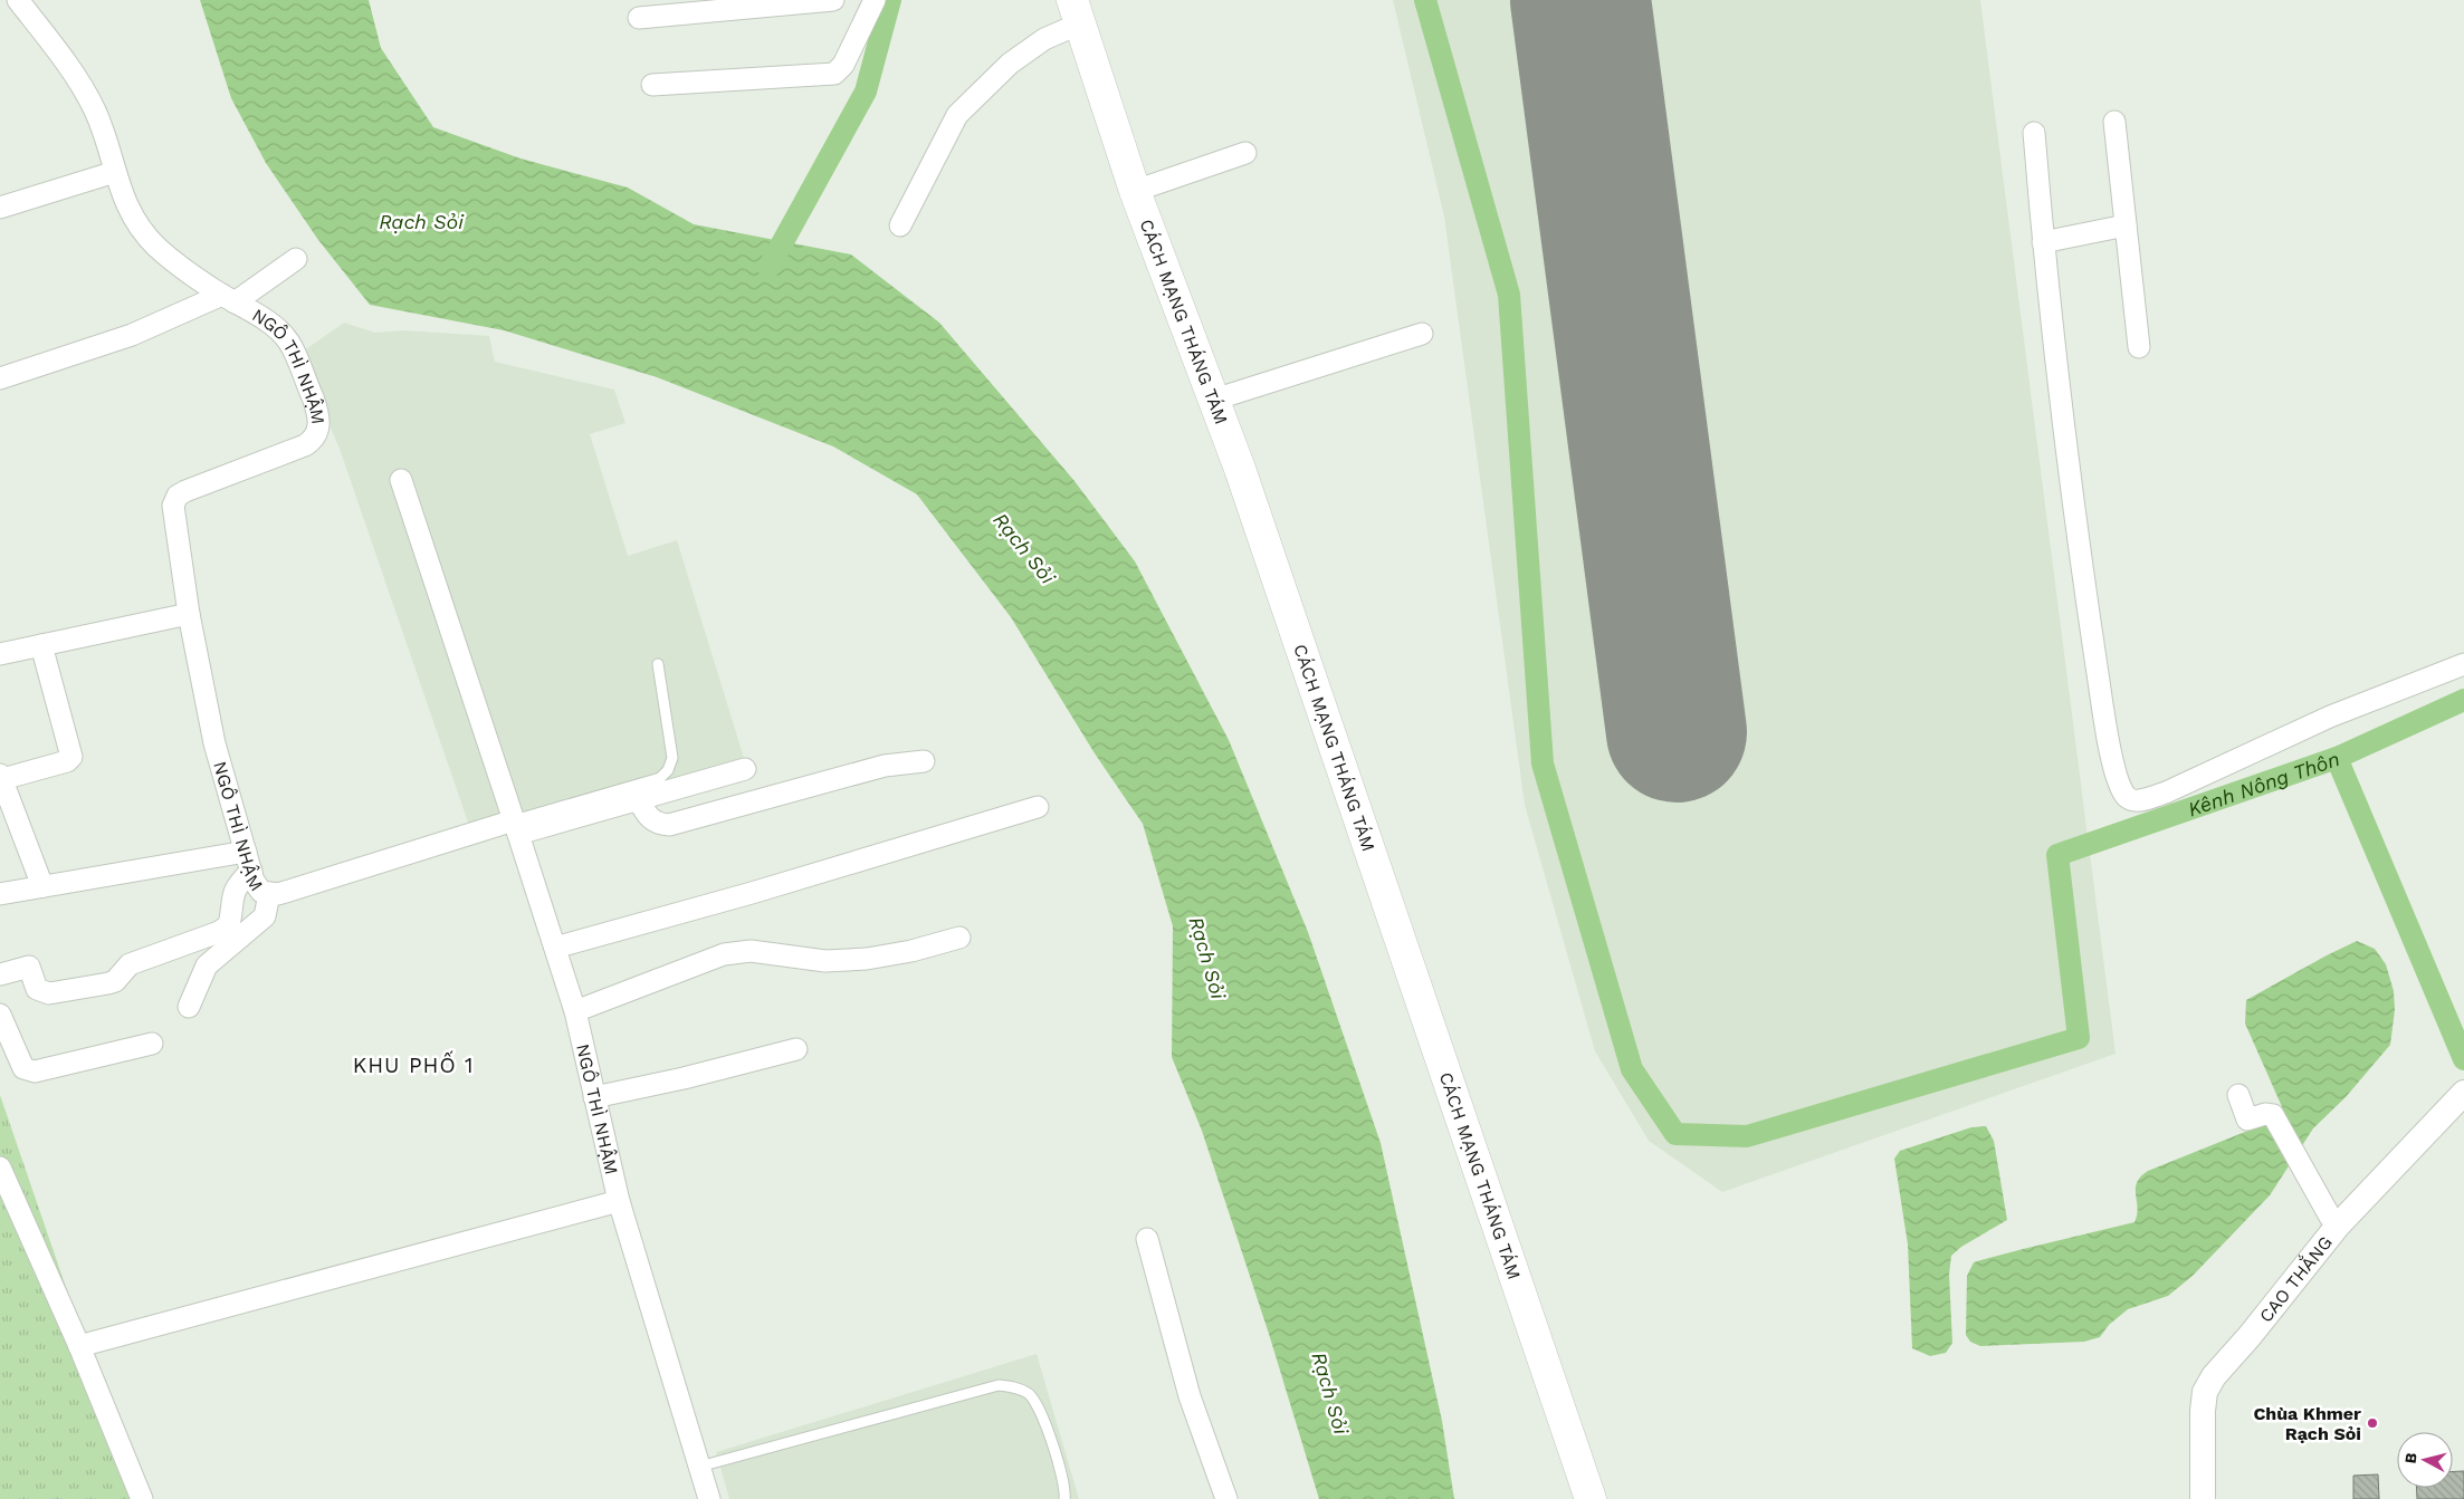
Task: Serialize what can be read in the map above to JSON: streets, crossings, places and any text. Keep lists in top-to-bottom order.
{
  "streets": {
    "main road": ["CÁCH MẠNG THÁNG TÁM"],
    "street": ["NGÔ THÌ NHẬM", "CAO THẮNG"]
  },
  "districts": ["KHU PHỐ 1"],
  "water": ["Rạch Sỏi", "Kênh Nông Thôn"],
  "places": ["Chùa Khmer Rạch Sỏi"],
  "north": "left"
}
